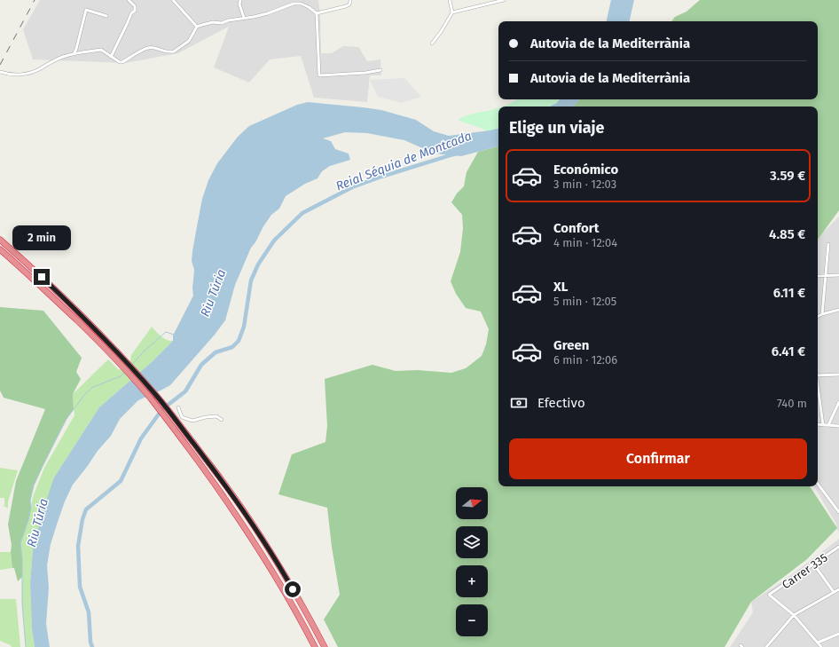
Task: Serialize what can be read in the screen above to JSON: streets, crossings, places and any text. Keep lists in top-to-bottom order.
{
  "streets": {
    "street": ["Carrer 335"]
  },
  "water": ["Reial Séquia de Montcada", "Riu Túria"],
  "north": "right",
  "page": {
    "banner": ["Autovia de la Mediterrània", "Autovia de la Mediterrània"],
    "heading": "Elige un viaje",
    "list": [
      {
        "name": "Económico",
        "note": "3 min · 12:03",
        "value": "3.59 €"
      },
      {
        "name": "Confort",
        "note": "4 min · 12:04",
        "value": "4.85 €"
      },
      {
        "name": "XL",
        "note": "5 min · 12:05",
        "value": "6.11 €"
      },
      {
        "name": "Green",
        "note": "6 min · 12:06",
        "value": "6.41 €"
      }
    ],
    "bubble": "2 min",
    "pay": ["Efectivo", "740 m"],
    "buttons": "Confirmar",
    "map_buttons": ["+", "−"]
  }
}
